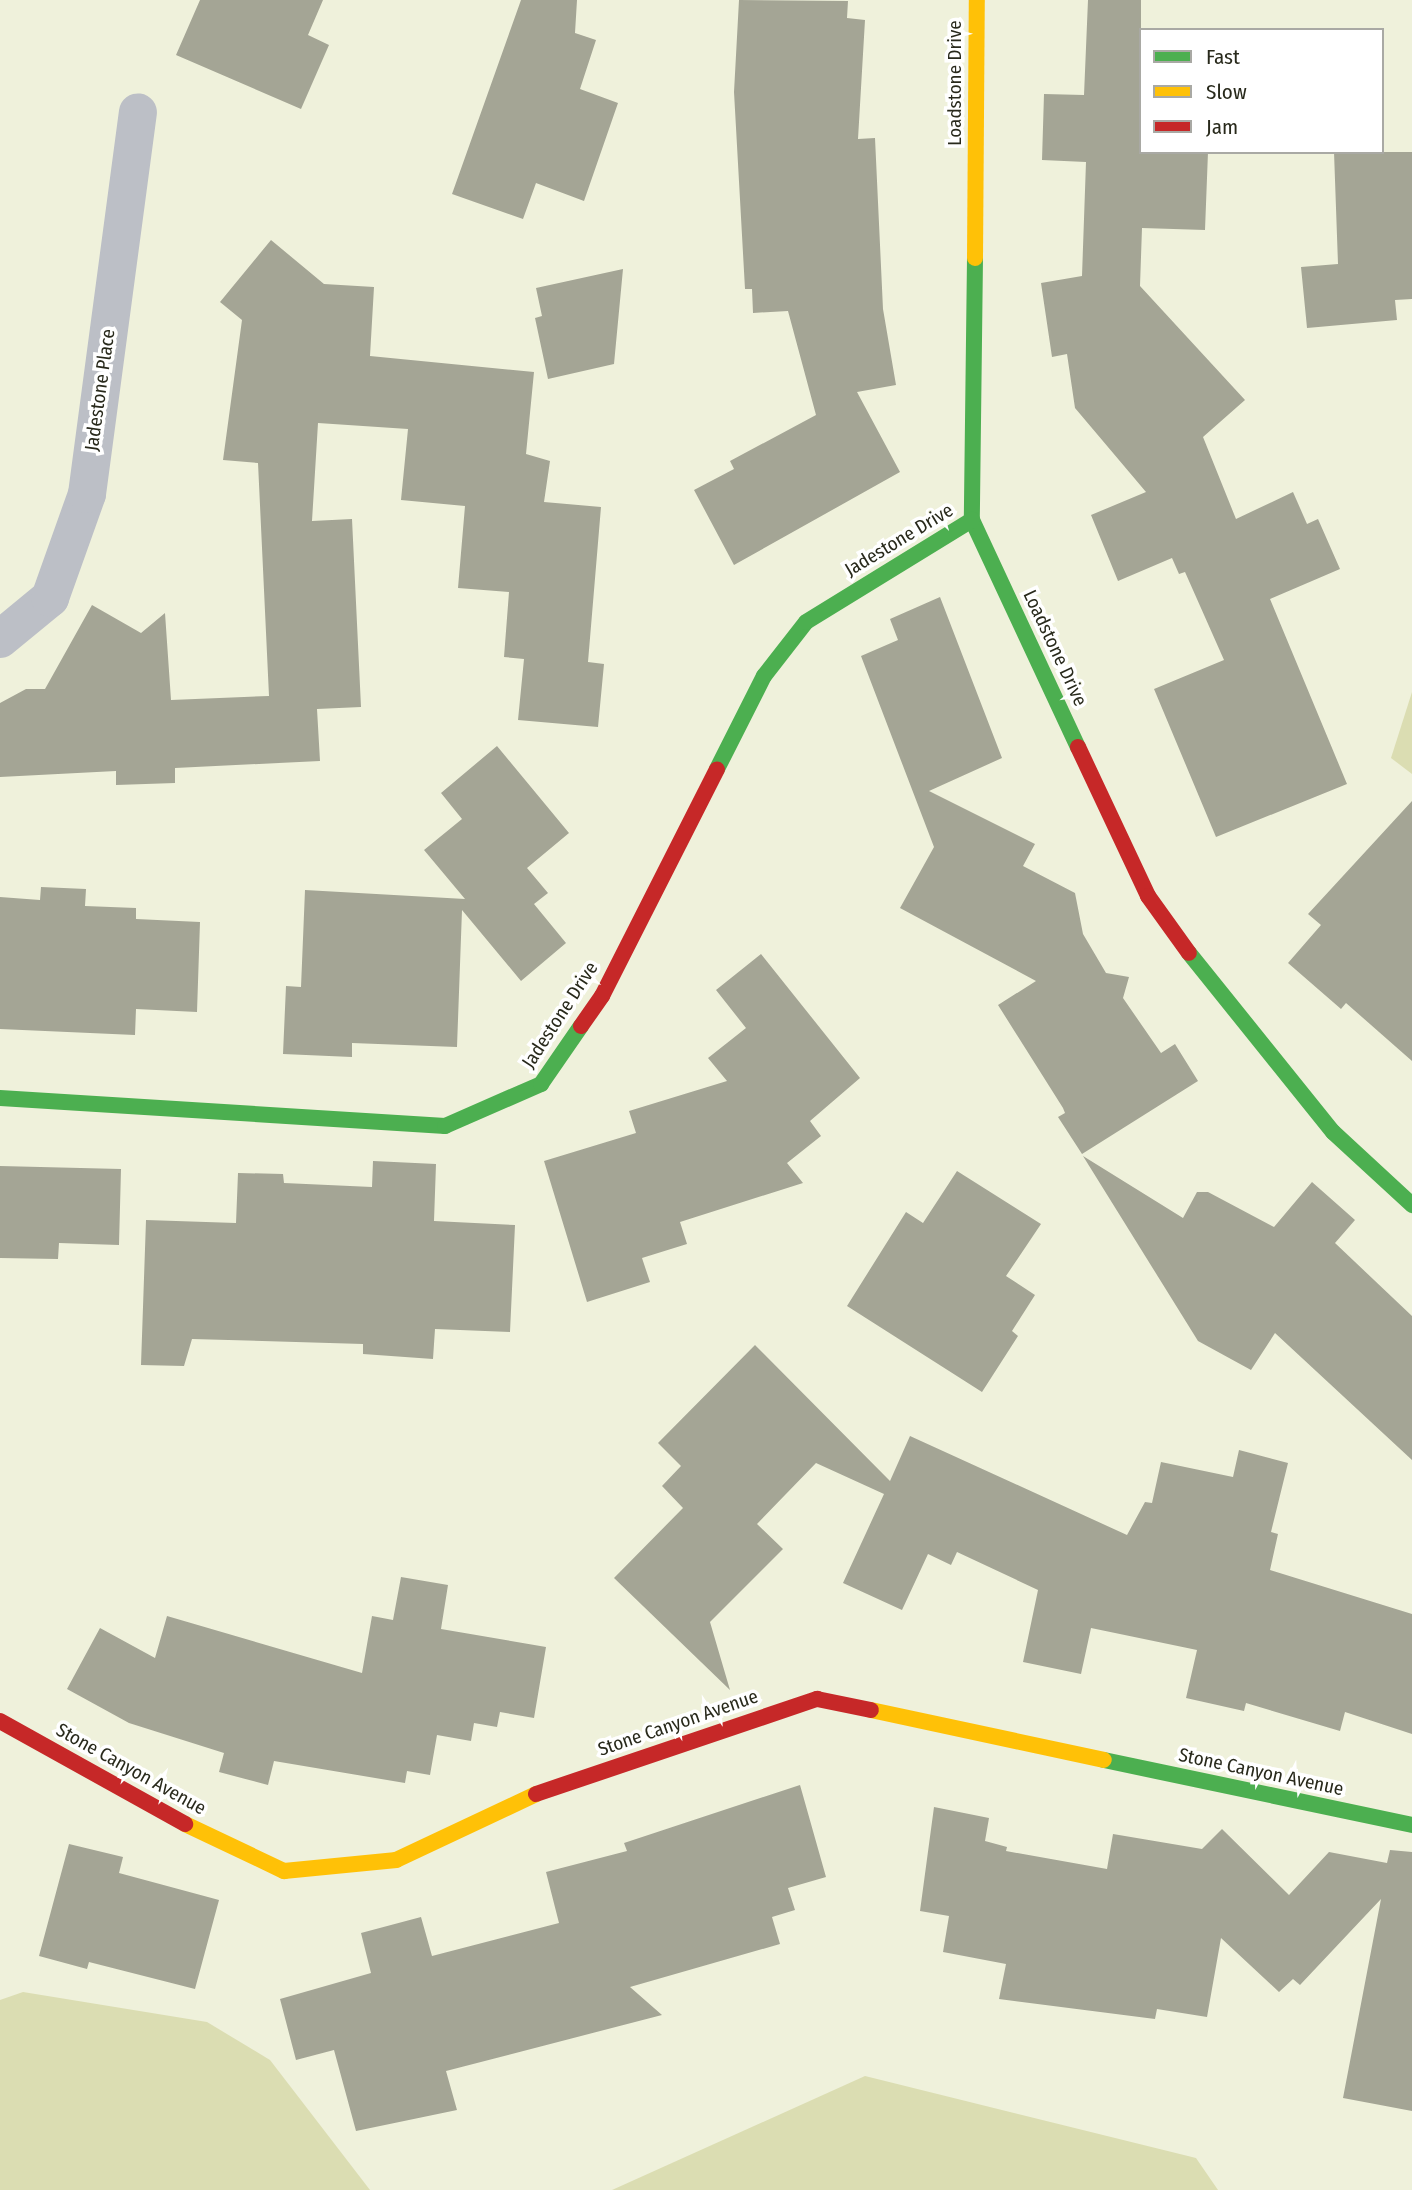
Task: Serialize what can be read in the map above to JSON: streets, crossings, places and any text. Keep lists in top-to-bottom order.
{
  "streets": {
    "street": [
      "Loadstone Drive",
      "Jadestone Place",
      "Jadestone Drive",
      "Stone Canyon Avenue"
    ]
  },
  "crossings": [
    ["Loadstone Drive", "Jadestone Drive"]
  ],
  "legend": ["Fast", "Slow", "Jam"]
}
